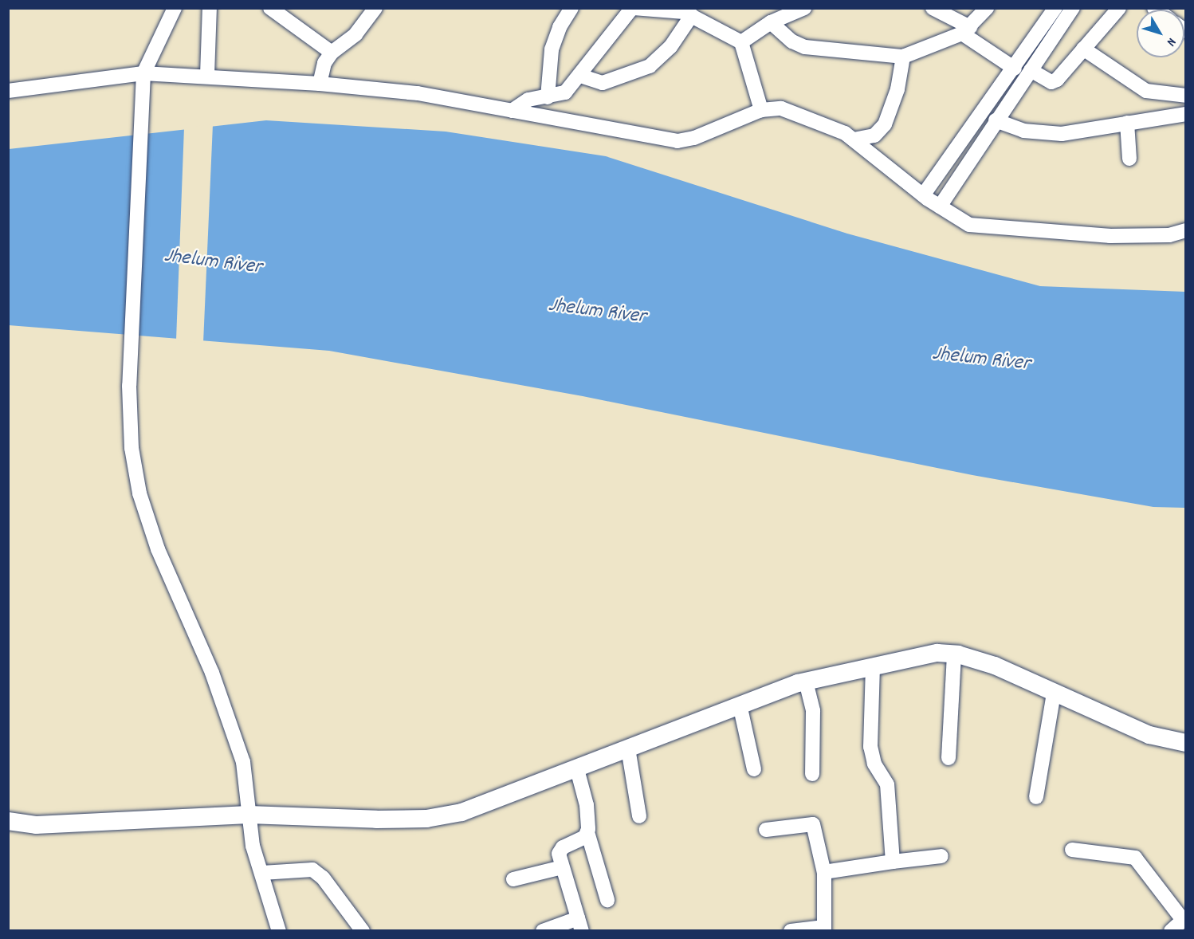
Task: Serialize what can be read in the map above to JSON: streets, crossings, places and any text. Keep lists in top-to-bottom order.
{
  "water": ["Jhelum River"],
  "north": "bottom right"
}
